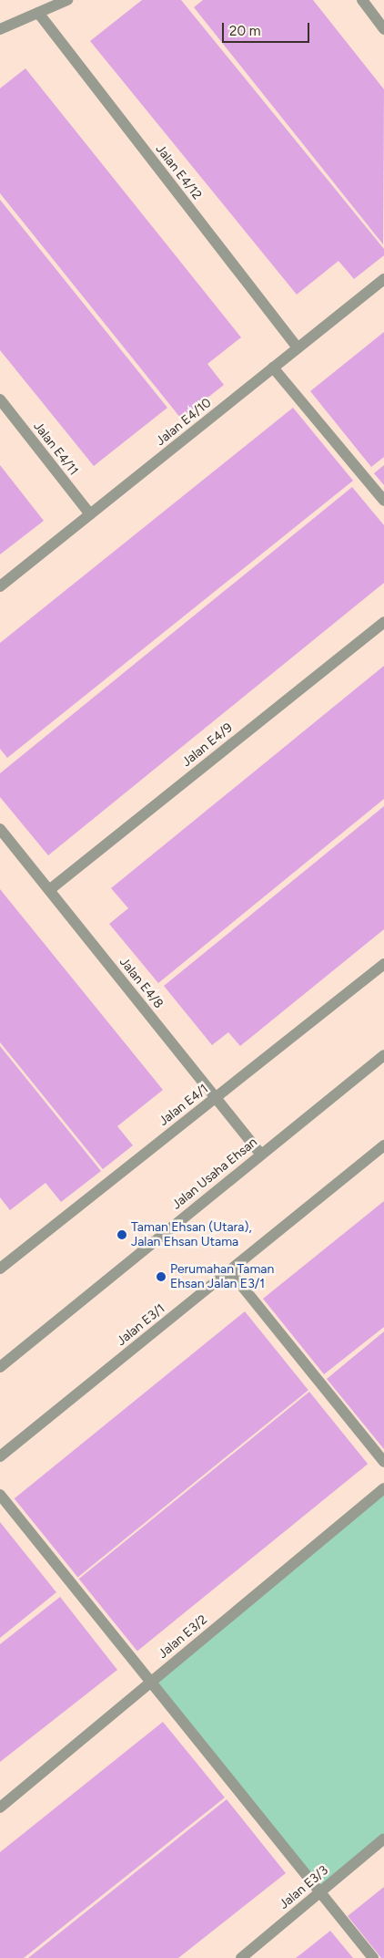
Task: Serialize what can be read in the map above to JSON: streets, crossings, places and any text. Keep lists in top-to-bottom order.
{
  "streets": {
    "street": [
      "Jalan E4/12",
      "Jalan E4/10",
      "Jalan E4/11",
      "Jalan E4/9",
      "Jalan E4/8",
      "Jalan E4/1",
      "Jalan Usaha Ehsan",
      "Jalan E3/1",
      "Jalan E3/2",
      "Jalan E3/3"
    ]
  },
  "crossings": [
    ["Jalan E4/12", "Jalan E4/10"],
    ["Jalan E4/10", "Jalan E4/11"],
    ["Jalan E4/9", "Jalan E4/8"],
    ["Jalan E4/8", "Jalan E4/1"],
    ["Jalan E4/8", "Jalan Usaha Ehsan"]
  ],
  "places": ["Taman Ehsan (Utara), Jalan Ehsan Utama", "Perumahan Taman Ehsan Jalan E3/1"],
  "scale_bar": "20 m"
}
